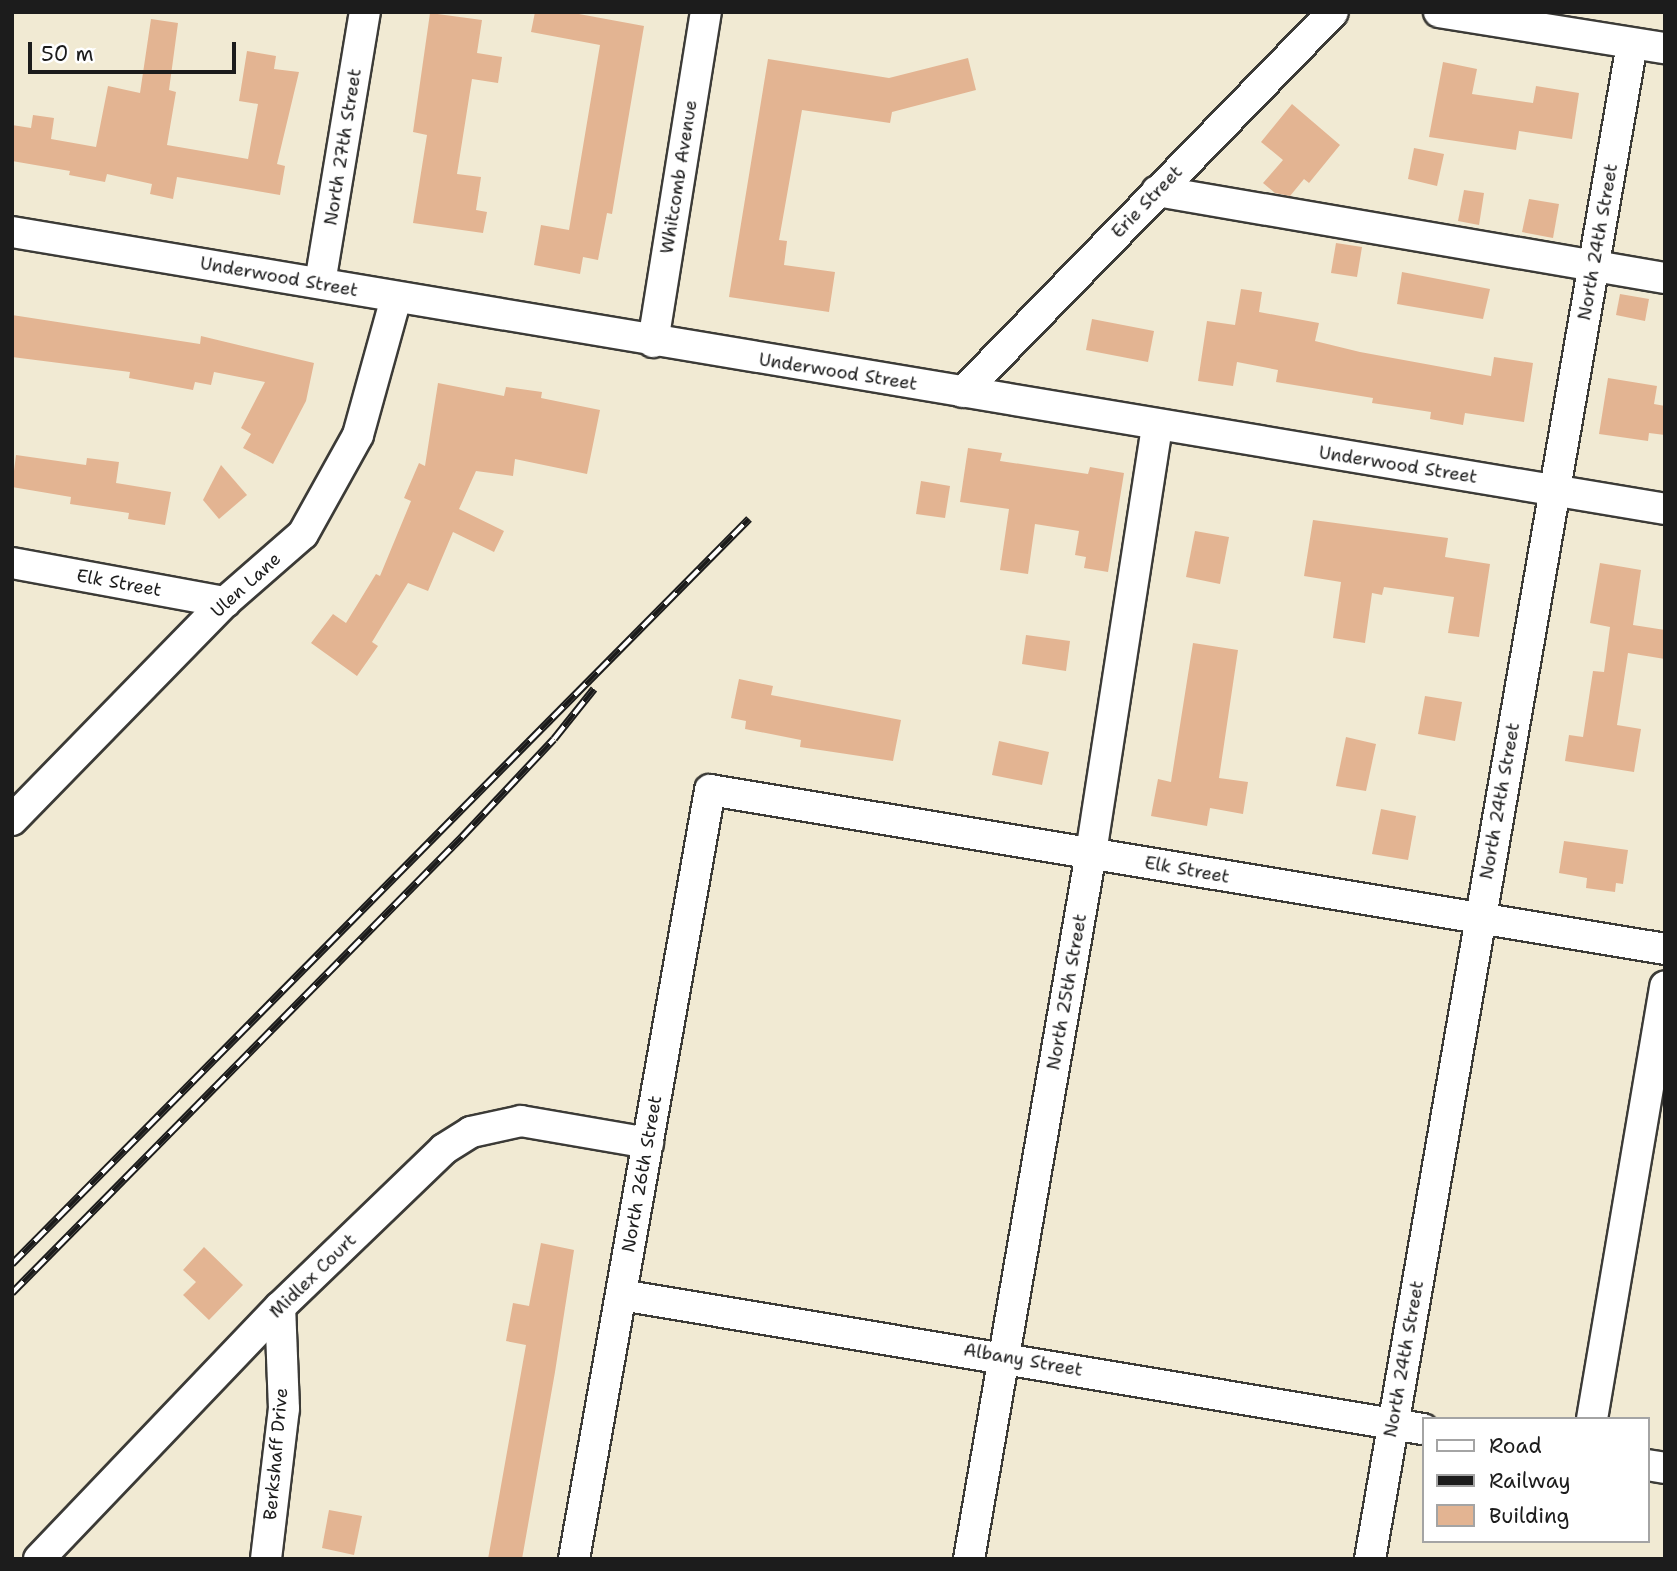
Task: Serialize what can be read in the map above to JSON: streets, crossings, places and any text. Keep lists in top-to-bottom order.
{
  "streets": {
    "street": [
      "North 27th Street",
      "Whitcomb Avenue",
      "Erie Street",
      "North 24th Street",
      "Underwood Street",
      "Elk Street",
      "Ulen Lane",
      "North 25th Street",
      "North 26th Street",
      "Midlex Court",
      "Albany Street",
      "Berkshaff Drive"
    ]
  },
  "crossings": [
    ["North 27th Street", "Underwood Street"],
    ["Whitcomb Avenue", "Underwood Street"],
    ["Erie Street", "Underwood Street"],
    ["North 24th Street", "Underwood Street"],
    ["North 24th Street", "Elk Street"],
    ["North 24th Street", "Albany Street"],
    ["Underwood Street", "Ulen Lane"],
    ["Underwood Street", "North 25th Street"],
    ["Elk Street", "Ulen Lane"],
    ["Elk Street", "North 25th Street"],
    ["Elk Street", "North 26th Street"],
    ["North 25th Street", "Albany Street"],
    ["North 26th Street", "Midlex Court"],
    ["North 26th Street", "Albany Street"],
    ["Midlex Court", "Berkshaff Drive"]
  ],
  "legend": ["Road", "Railway", "Building"],
  "scale_bar": "50 m"
}
